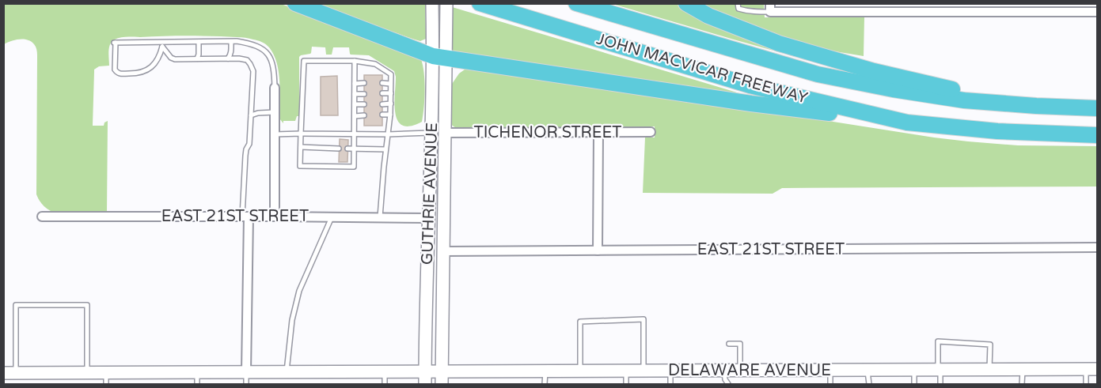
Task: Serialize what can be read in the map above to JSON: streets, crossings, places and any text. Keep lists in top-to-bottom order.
{
  "streets": {
    "highway": ["JOHN MACVICAR FREEWAY"],
    "main road": ["GUTHRIE AVENUE", "DELAWARE AVENUE"],
    "street": ["TICHENOR STREET", "EAST 21ST STREET"]
  },
  "crossings": [
    ["TICHENOR STREET", "GUTHRIE AVENUE"],
    ["GUTHRIE AVENUE", "EAST 21ST STREET"],
    ["GUTHRIE AVENUE", "DELAWARE AVENUE"]
  ]
}
